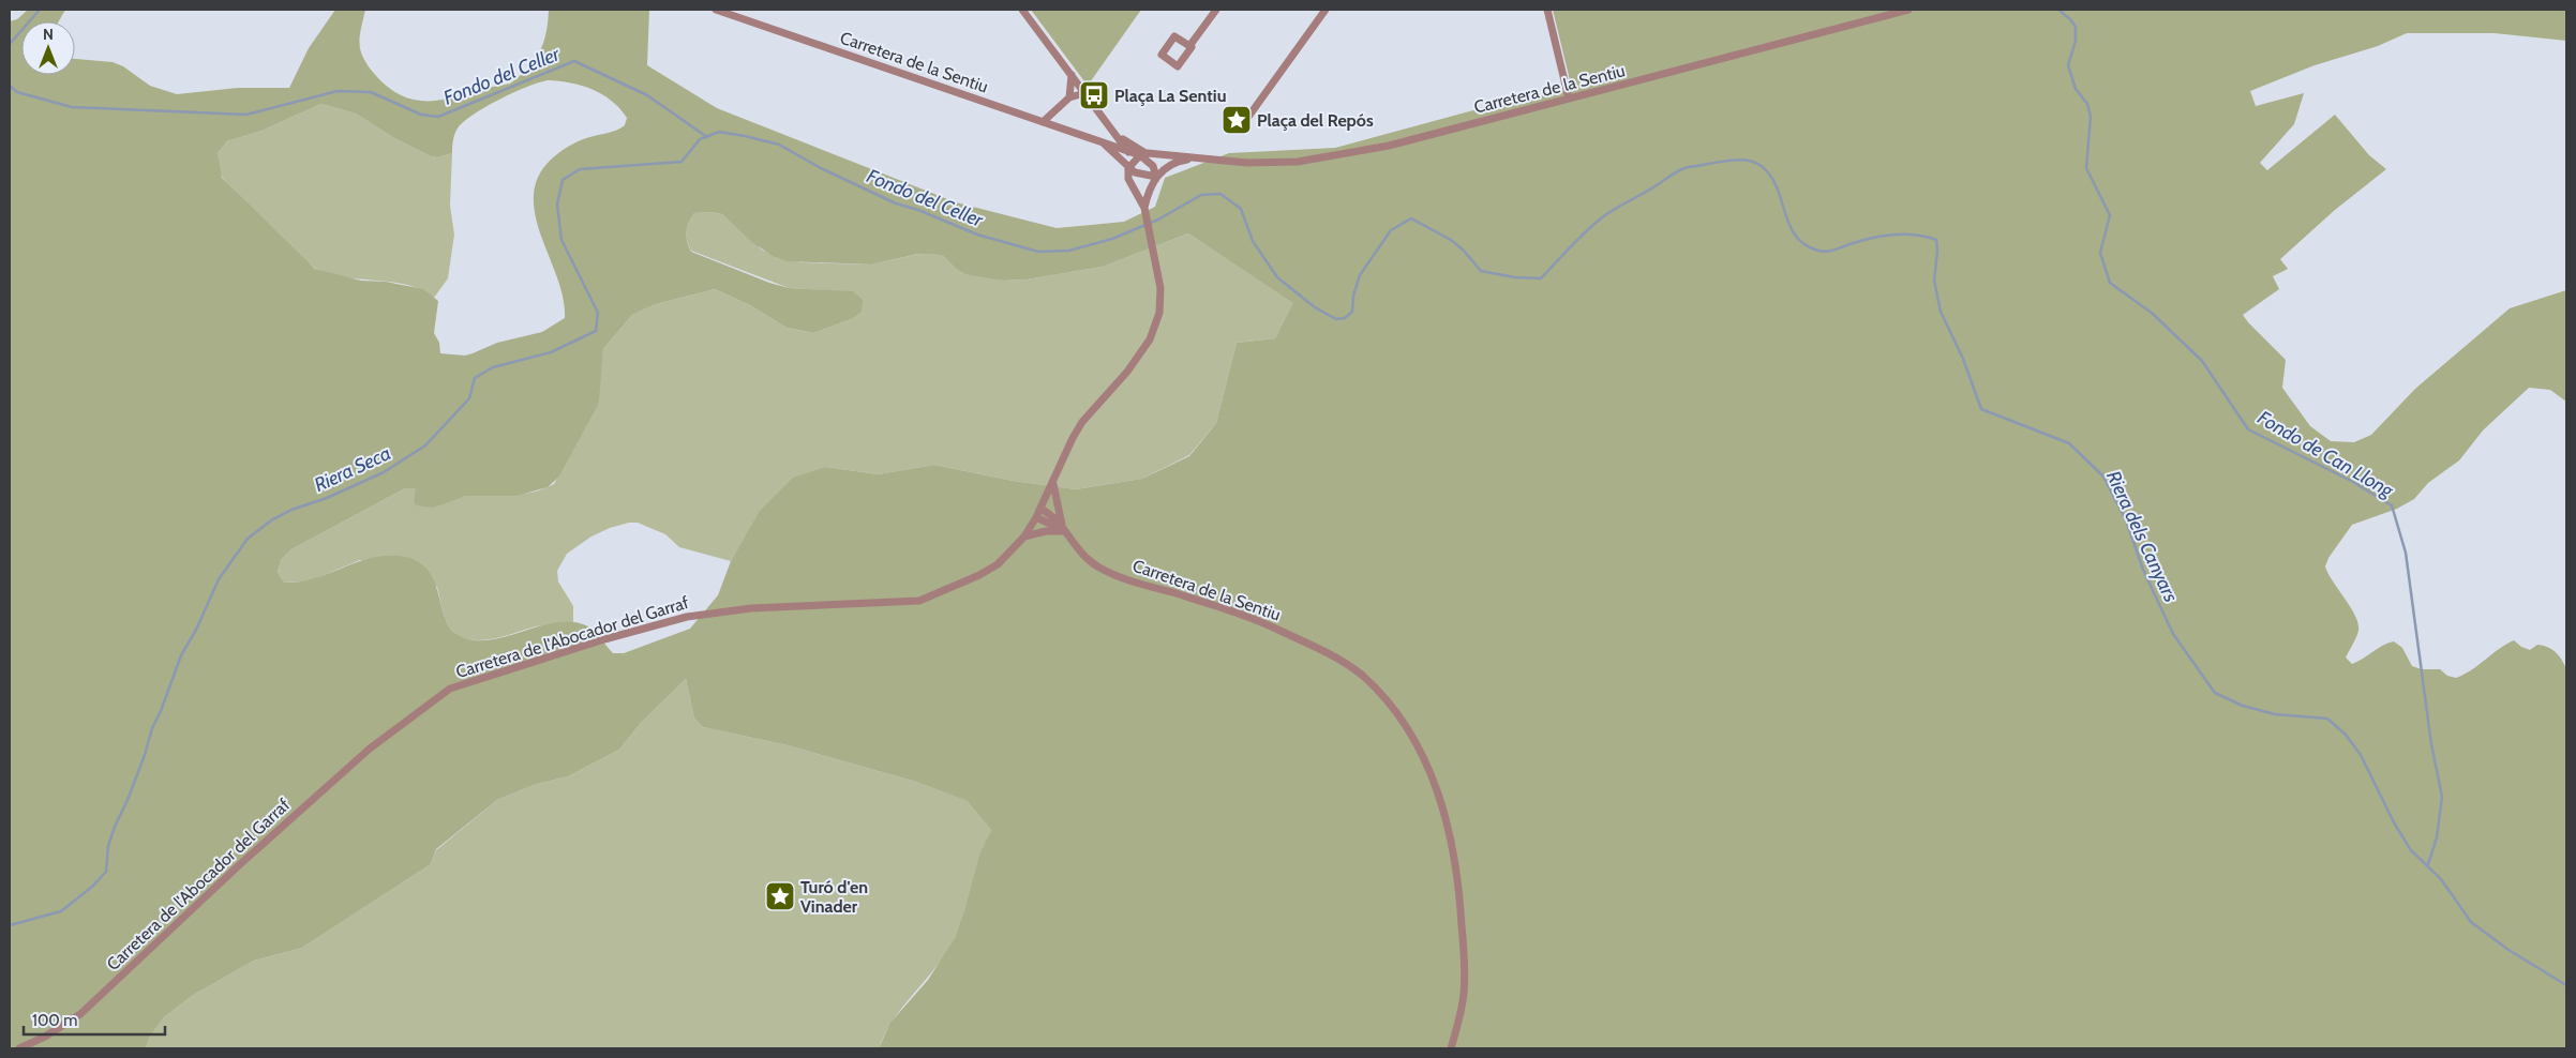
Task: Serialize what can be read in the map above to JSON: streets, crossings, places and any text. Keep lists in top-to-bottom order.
{
  "streets": {
    "street": ["Carretera de la Sentiu", "Carretera de l'Abocador del Garraf"]
  },
  "crossings": [
    ["Carretera de la Sentiu", "Carretera de l'Abocador del Garraf"]
  ],
  "water": [
    "Fondo del Celler",
    "Fondo de Can Llong",
    "Riera Seca",
    "Riera dels Canyars"
  ],
  "places": {
    "bus stop": ["Plaça La Sentiu"],
    "place": ["Plaça del Repós", "Turó d'en Vinader"]
  },
  "scale_bar": "100 m",
  "north": "top"
}
